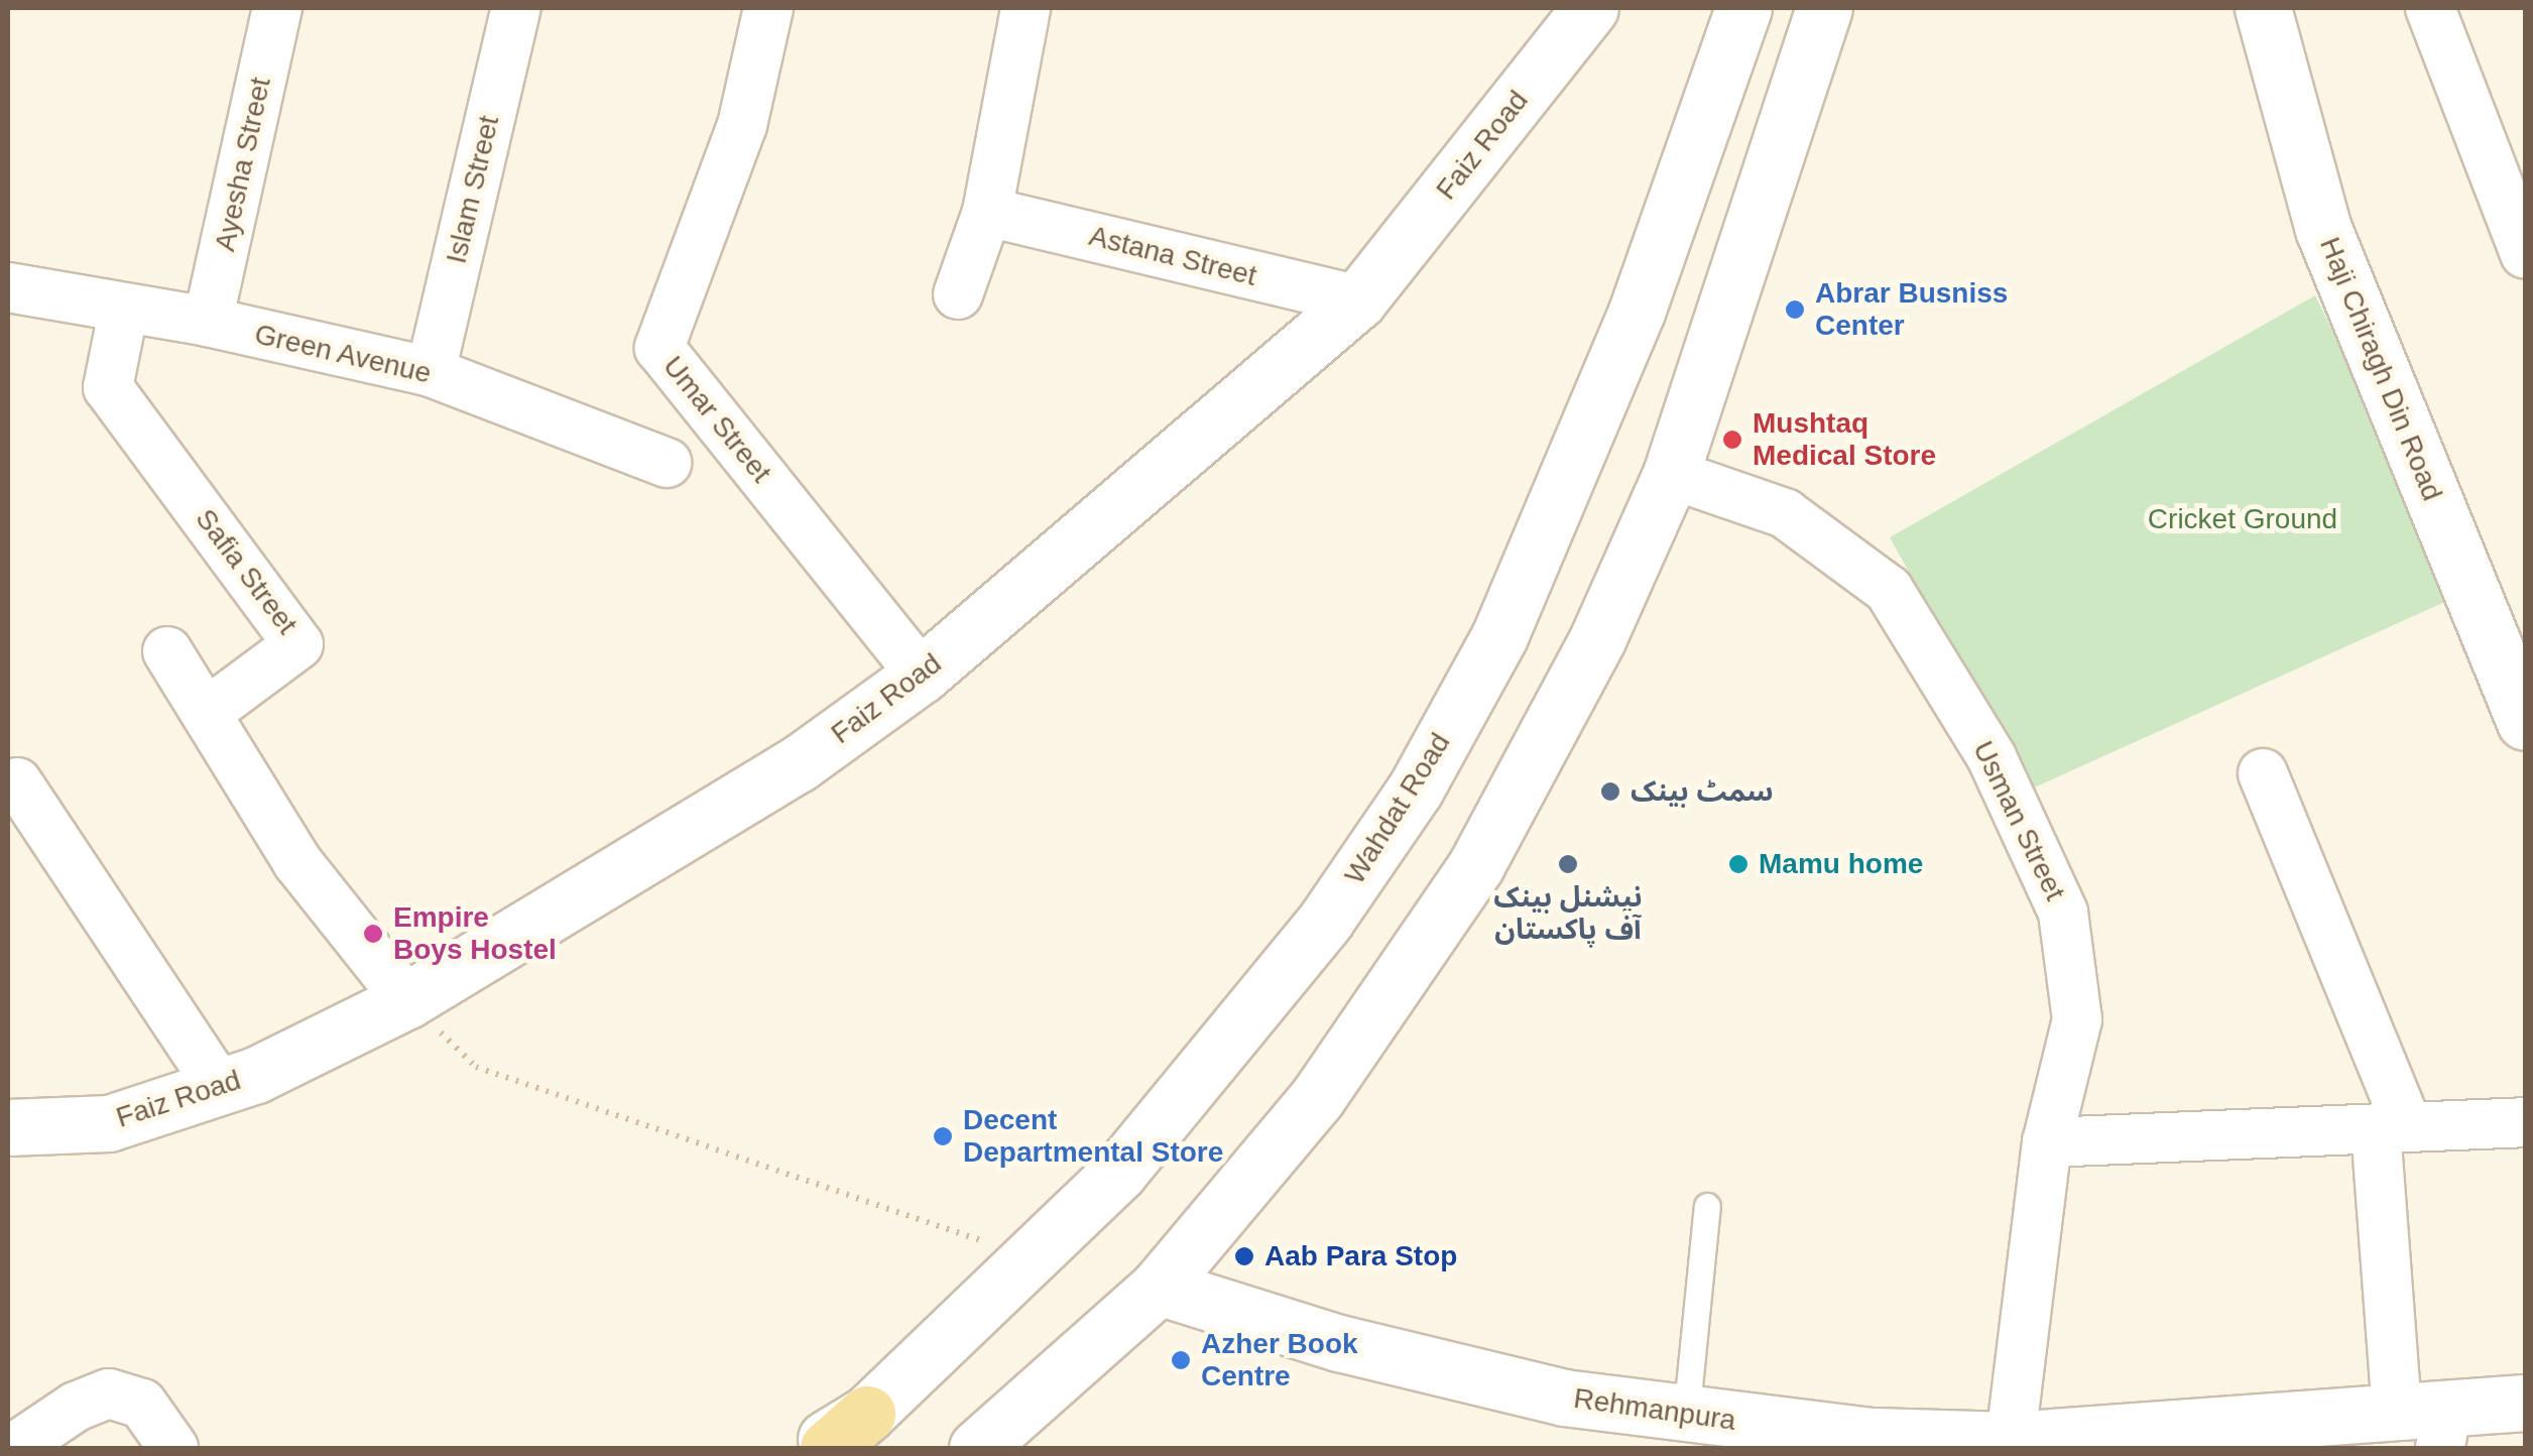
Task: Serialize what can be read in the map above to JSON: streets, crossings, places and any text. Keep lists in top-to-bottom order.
{
  "streets": {
    "street": [
      "Faiz Road",
      "Ayesha Street",
      "Islam Street",
      "Astana Street",
      "Green Avenue",
      "Haji Chiragh Din Road",
      "Umar Street",
      "Safia Street",
      "Wahdat Road",
      "Usman Street",
      "Rehmanpura"
    ]
  },
  "crossings": [
    ["Faiz Road", "Astana Street"],
    ["Faiz Road", "Umar Street"],
    ["Ayesha Street", "Green Avenue"],
    ["Islam Street", "Green Avenue"],
    ["Green Avenue", "Safia Street"],
    ["Usman Street", "Rehmanpura"]
  ],
  "parks": ["Cricket Ground"],
  "places": [
    "Abrar Busniss Center",
    "Mushtaq Medical Store",
    "سمٹ بینک",
    "نیشنل بینک آف پاکستان",
    "Mamu home",
    "Empire Boys Hostel",
    "Decent Departmental Store",
    "Aab Para Stop",
    "Azher Book Centre"
  ]
}
